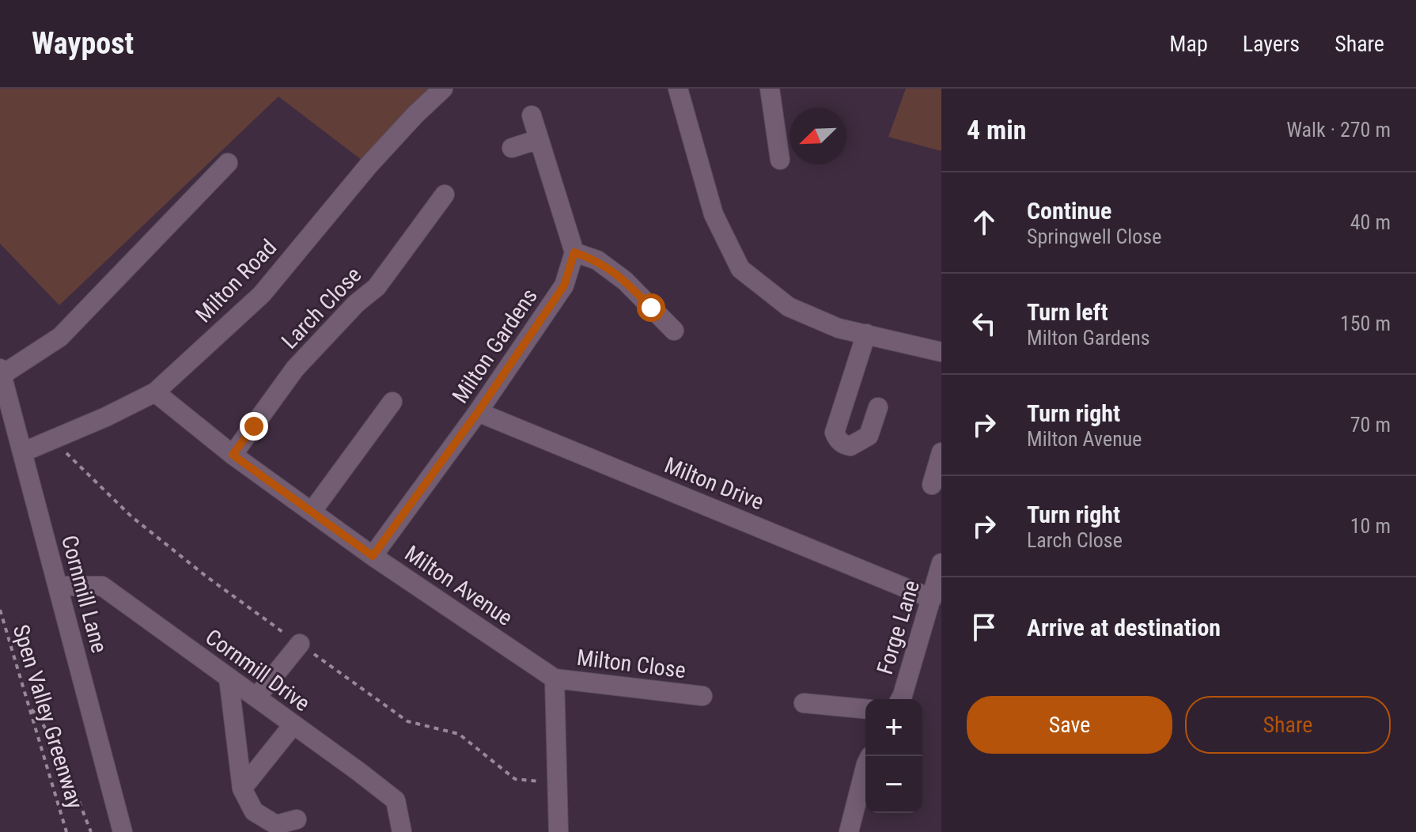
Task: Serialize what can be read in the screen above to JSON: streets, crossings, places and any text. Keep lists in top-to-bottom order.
{
  "streets": {
    "street": [
      "Milton Road",
      "Larch Close",
      "Milton Gardens",
      "Milton Drive",
      "Milton Avenue",
      "Cornmill Lane",
      "Forge Lane",
      "Milton Close",
      "Cornmill Drive"
    ],
    "path": ["Spen Valley Greenway"]
  },
  "crossings": [
    ["Milton Road", "Milton Avenue"],
    ["Milton Road", "Cornmill Lane"],
    ["Larch Close", "Milton Avenue"],
    ["Milton Gardens", "Milton Drive"],
    ["Milton Gardens", "Milton Avenue"],
    ["Milton Drive", "Forge Lane"],
    ["Milton Avenue", "Milton Close"],
    ["Cornmill Lane", "Cornmill Drive"]
  ],
  "north": "bottom left",
  "page": {
    "header": "Waypost",
    "nav": ["Map", "Layers", "Share"],
    "heading": ["4 min", "Walk · 270 m"],
    "list": [
      ["Continue", "Springwell Close", "40 m"],
      ["Turn left", "Milton Gardens", "150 m"],
      ["Turn right", "Milton Avenue", "70 m"],
      ["Turn right", "Larch Close", "10 m"],
      "Arrive at destination"
    ],
    "buttons": ["Save", "Share"],
    "map_buttons": ["+", "−"]
  }
}
